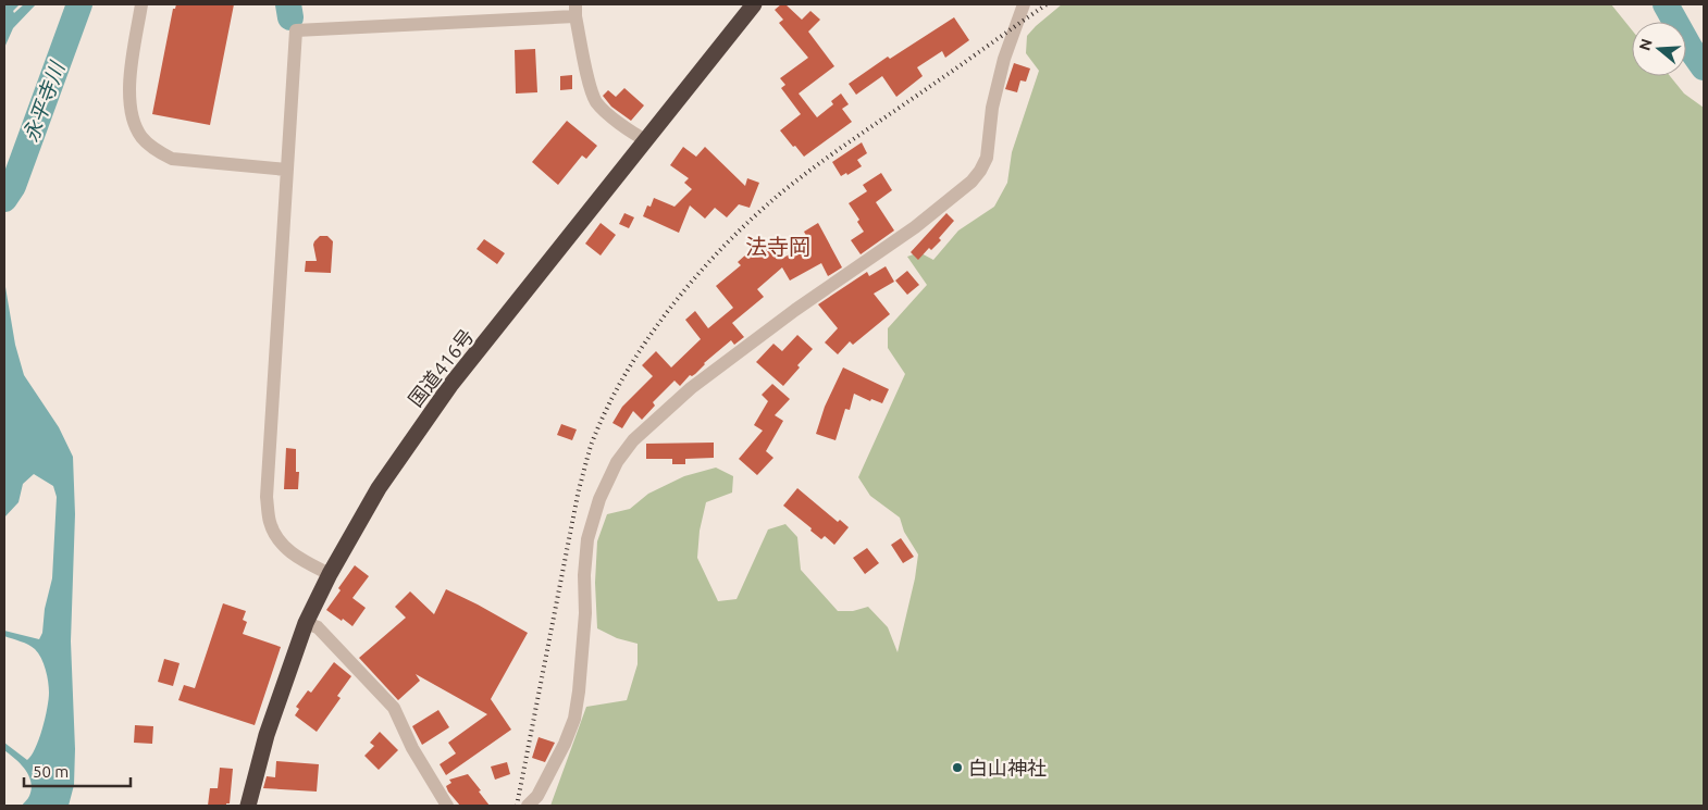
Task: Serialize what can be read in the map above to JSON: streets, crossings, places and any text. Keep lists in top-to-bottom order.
{
  "streets": {
    "highway": ["国道416号"]
  },
  "districts": ["法寺岡"],
  "water": ["永平寺川"],
  "places": ["白山神社"],
  "scale_bar": "50 m",
  "north": "left"
}
